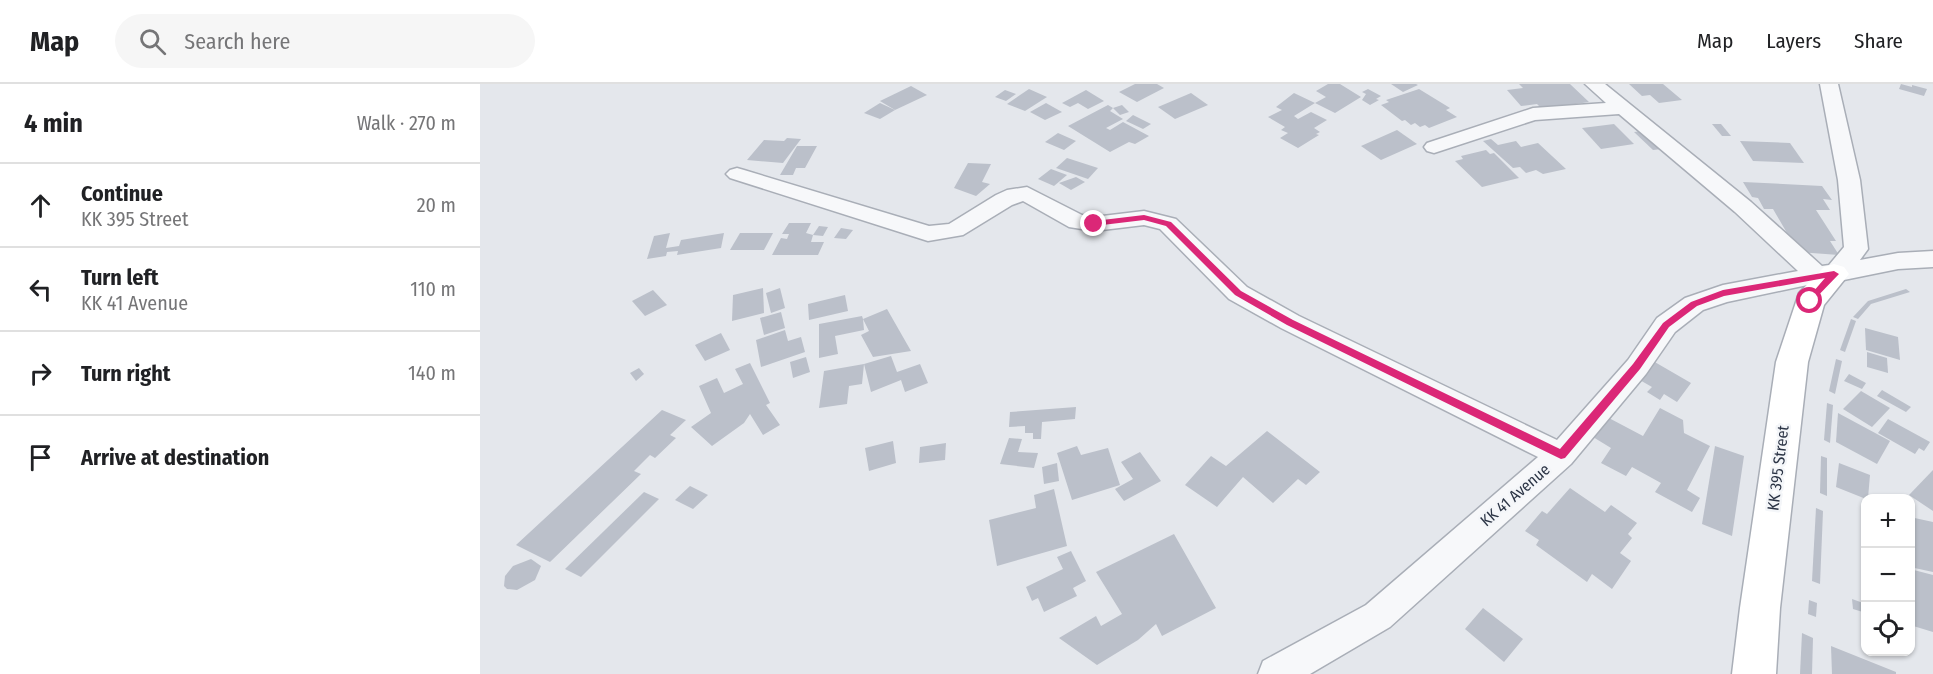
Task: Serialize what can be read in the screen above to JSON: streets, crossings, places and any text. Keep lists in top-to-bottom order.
{
  "streets": {
    "street": ["KK 395 Street", "KK 41 Avenue"]
  },
  "crossings": [
    ["KK 395 Street", "KK 41 Avenue"]
  ],
  "page": {
    "header": "Map",
    "search": "Search here",
    "nav": ["Map", "Layers", "Share"],
    "heading": ["4 min", "Walk · 270 m"],
    "list": [
      ["Continue", "KK 395 Street", "20 m"],
      ["Turn left", "KK 41 Avenue", "110 m"],
      ["Turn right", "140 m"],
      "Arrive at destination"
    ],
    "map_buttons": ["+", "−"]
  }
}
